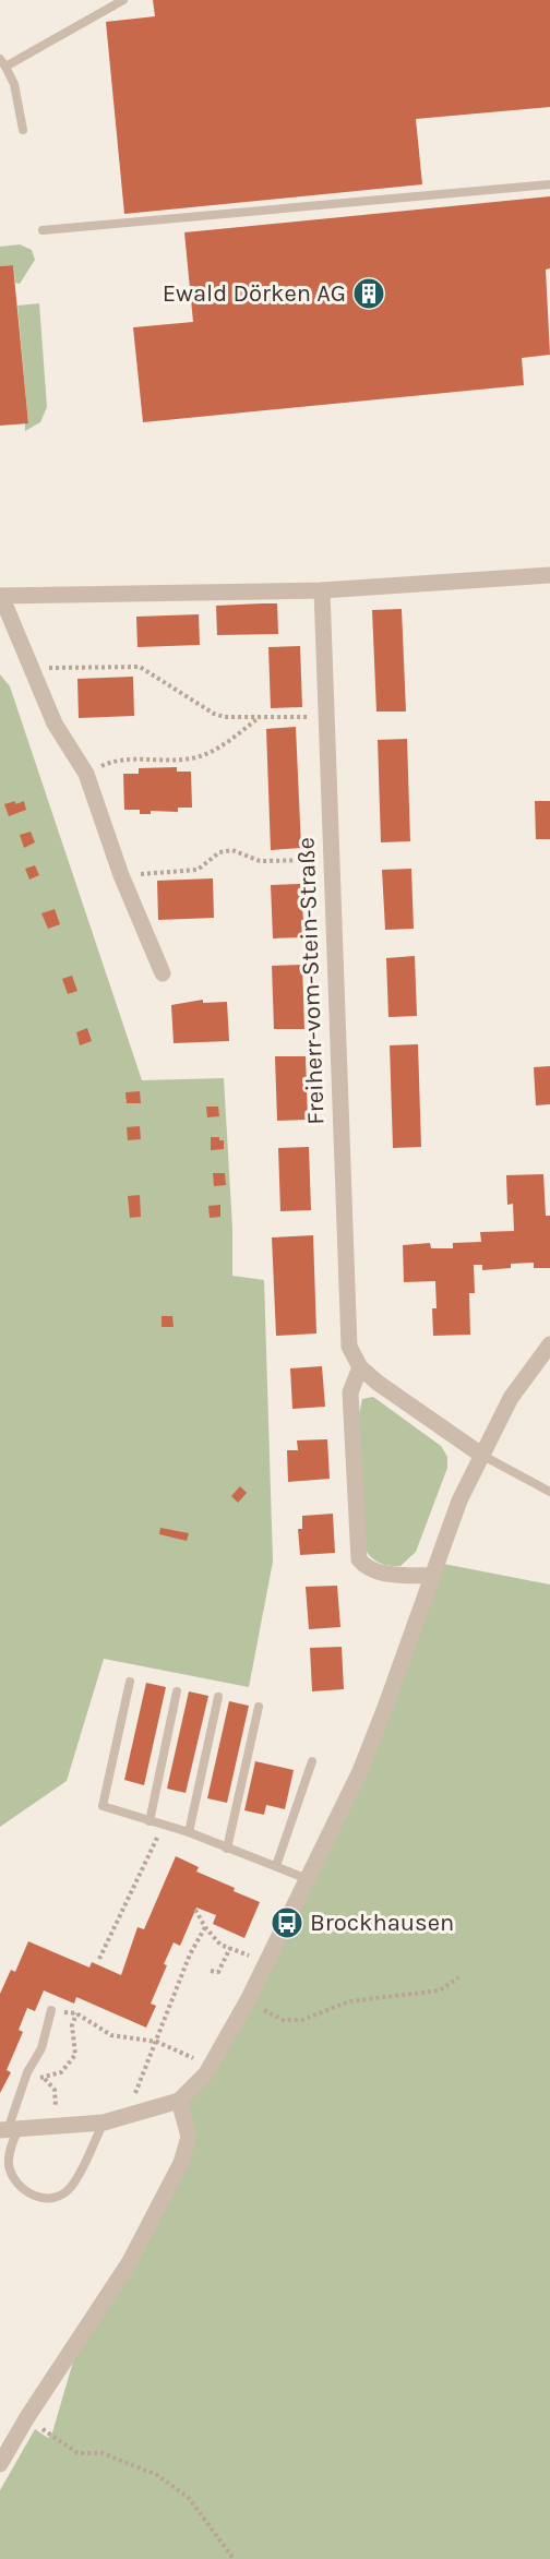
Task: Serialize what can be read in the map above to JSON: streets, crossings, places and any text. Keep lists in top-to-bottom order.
{
  "streets": {
    "street": ["Freiherr-vom-Stein-Straße"]
  },
  "places": {
    "building": ["Ewald Dörken AG"],
    "bus stop": ["Brockhausen"]
  }
}
